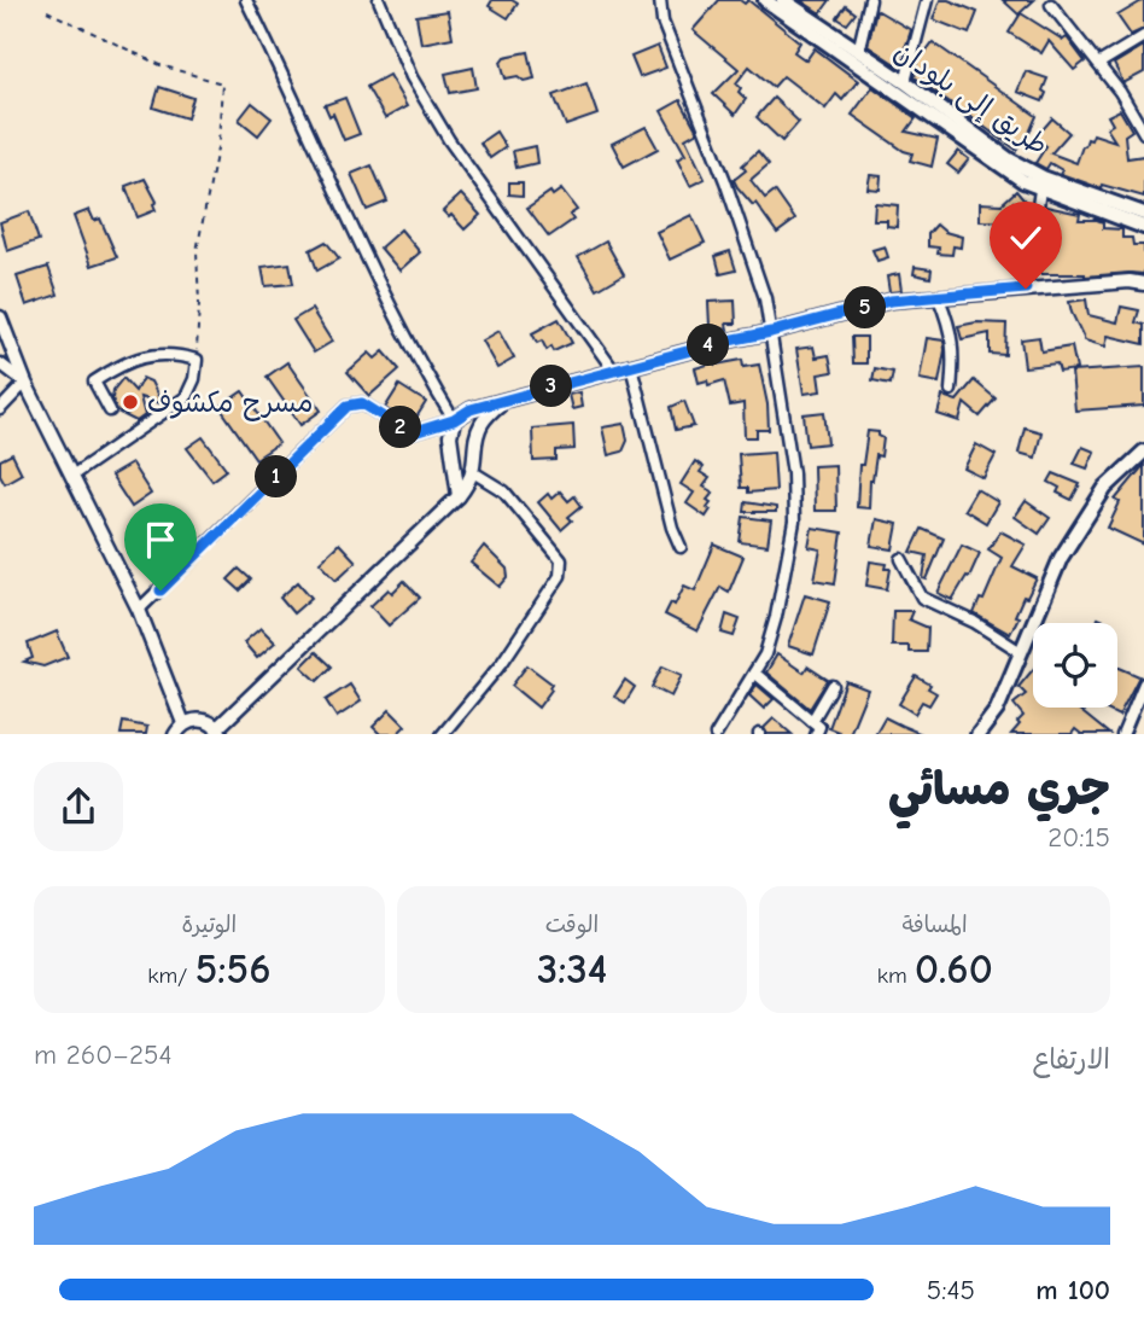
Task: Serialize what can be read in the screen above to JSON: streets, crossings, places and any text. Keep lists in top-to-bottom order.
{
  "streets": {
    "main road": ["طريق إلى بلودان"]
  },
  "places": ["مسرح مكشوف"],
  "page": {
    "pins": [
      "5",
      "4",
      "3",
      "2",
      "1"
    ],
    "heading": ["جري مسائي", "20:15"],
    "stats": [
      ["المسافة", "0.60 km"],
      ["الوقت", "3:34"],
      ["الوتيرة", "5:56 /km"]
    ],
    "chart": ["الارتفاع", "254–260 m"],
    "list": [
      {
        "name": "100 m",
        "note": "5:45"
      }
    ]
  }
}
